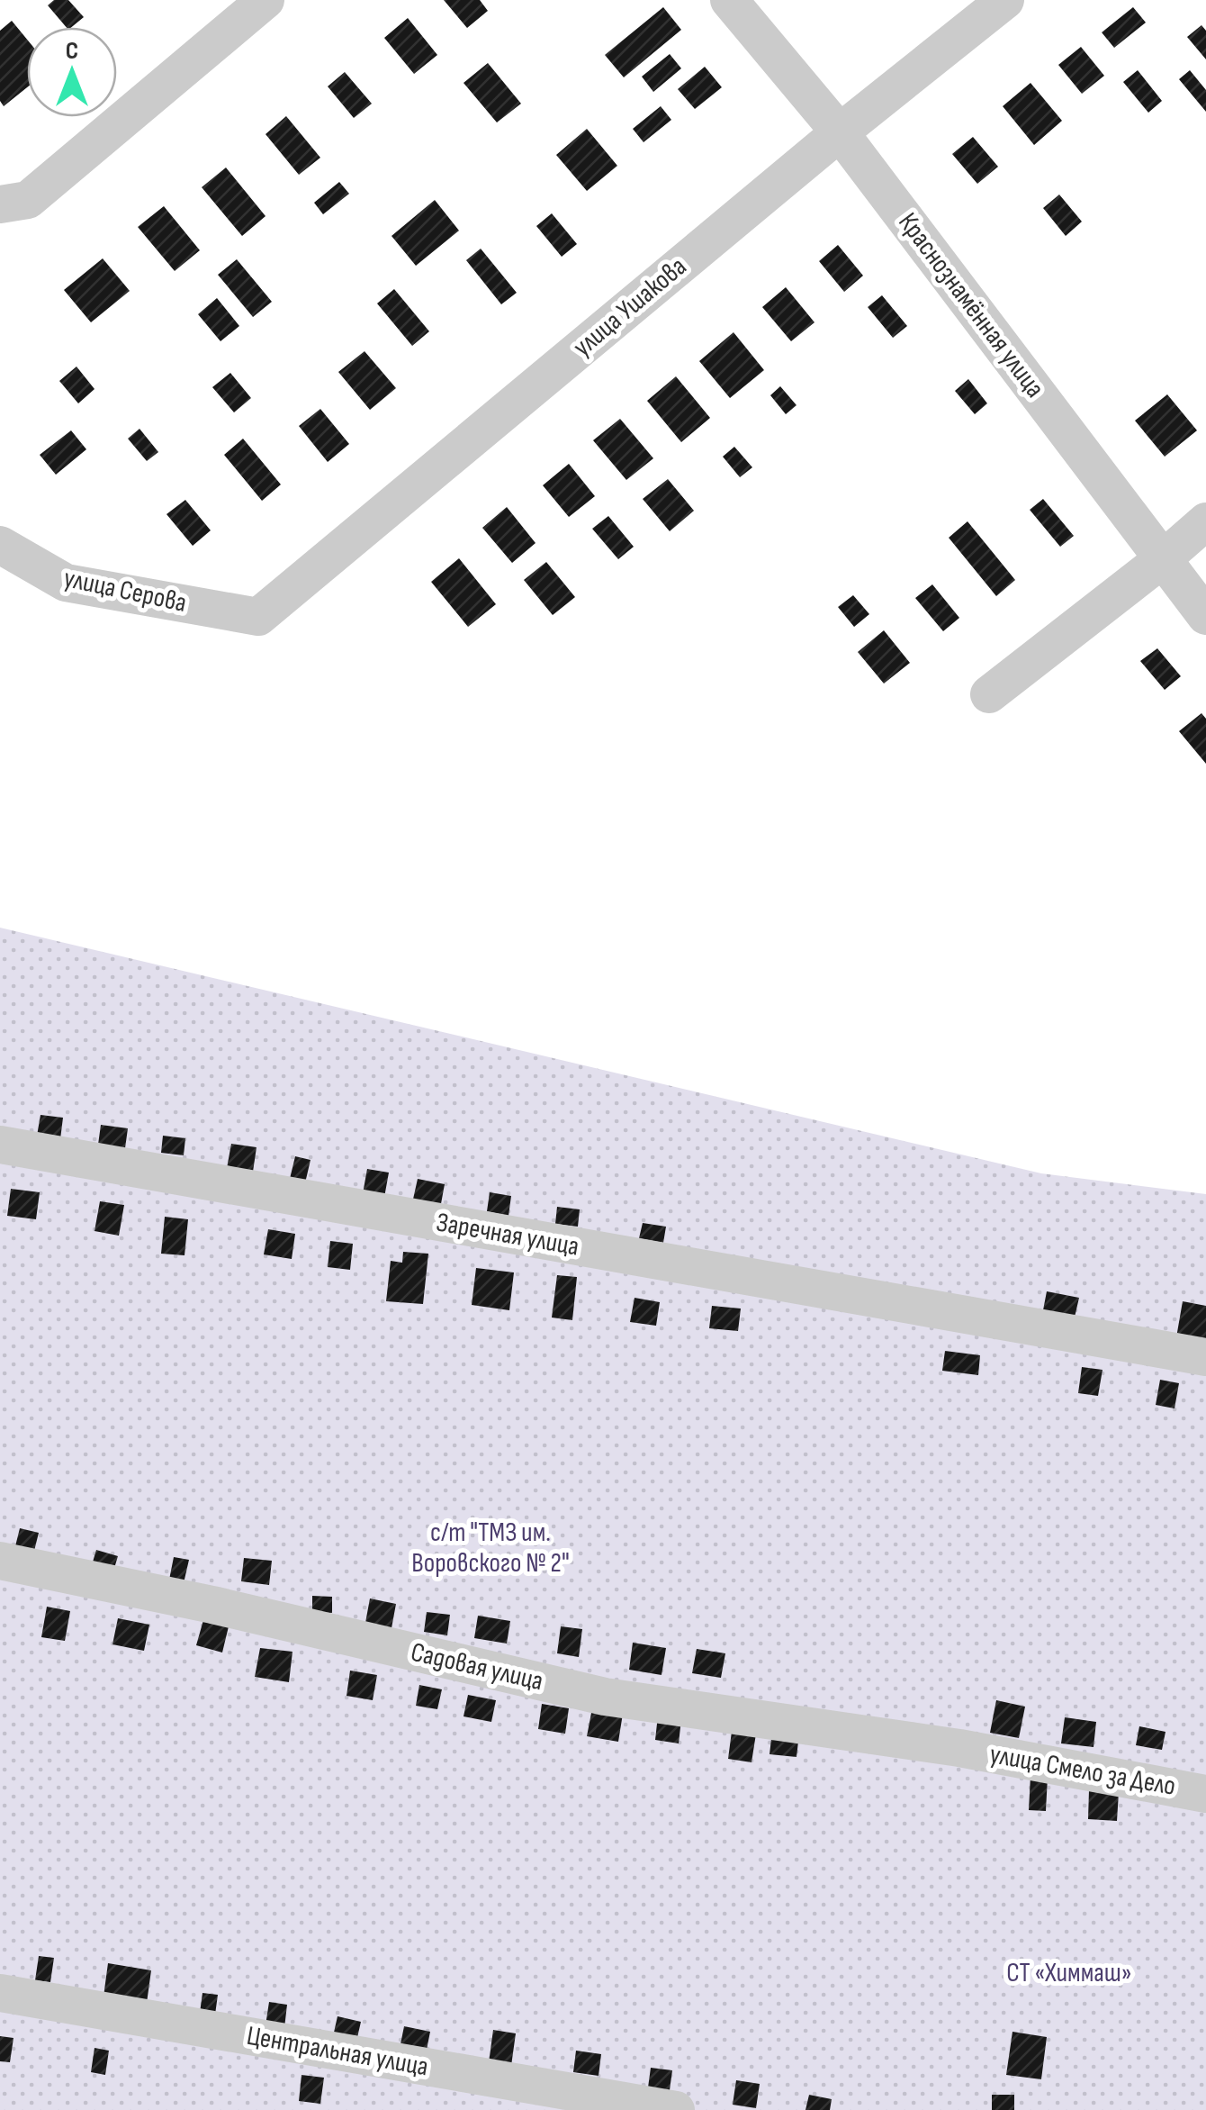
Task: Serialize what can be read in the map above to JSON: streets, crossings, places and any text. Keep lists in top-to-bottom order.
{
  "streets": {
    "street": [
      "Краснознамённая улица",
      "улица Ушакова",
      "улица Серова",
      "Заречная улица",
      "Садовая улица",
      "улица Смело за Дело",
      "Центральная улица"
    ]
  },
  "crossings": [
    ["Краснознамённая улица", "улица Ушакова"],
    ["улица Ушакова", "улица Серова"],
    ["Садовая улица", "улица Смело за Дело"]
  ],
  "parks": ["с/т \"ТМЗ им. Воровского № 2\"", "СТ «Химмаш»"],
  "north": "top"
}
